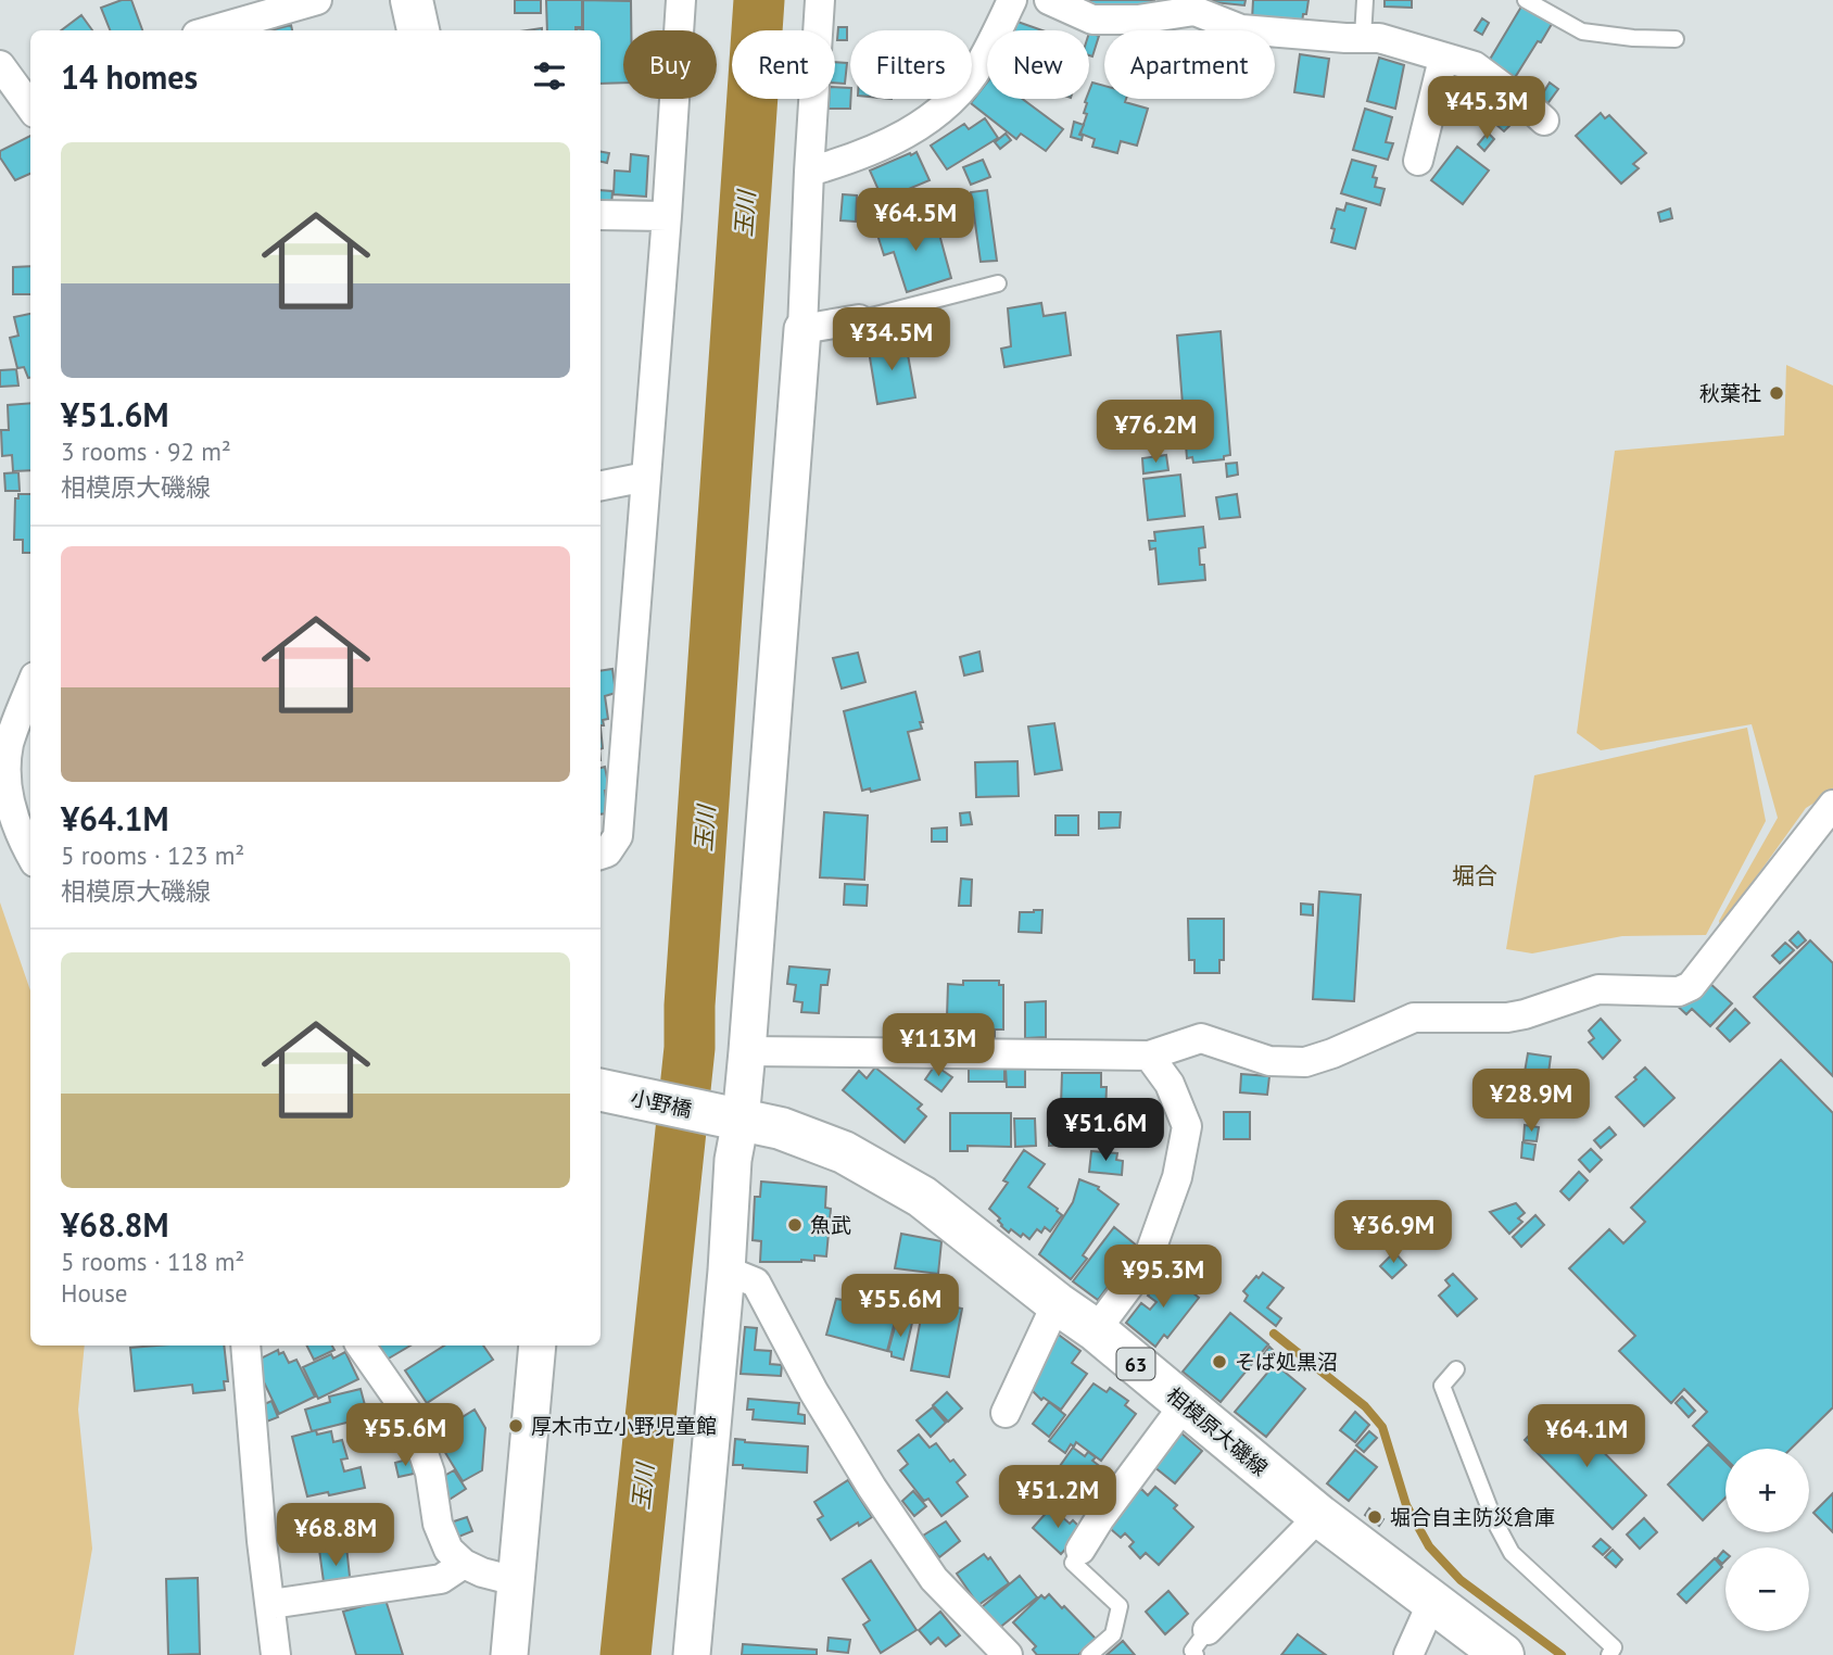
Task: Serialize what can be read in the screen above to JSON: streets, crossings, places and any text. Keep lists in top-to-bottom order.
{
  "streets": {
    "main road": ["小野橋", "63", "相模原大磯線"]
  },
  "crossings": [
    ["小野橋", "相模原大磯線"]
  ],
  "districts": ["堀合"],
  "water": ["玉川"],
  "places": [
    "秋葉社",
    "魚武",
    "そば処黒沼",
    "厚木市立小野児童館",
    "堀合自主防災倉庫"
  ],
  "page": {
    "chip": [
      "Buy",
      "Rent",
      "Filters",
      "New",
      "Apartment"
    ],
    "heading": "14 homes",
    "price": [
      "¥45.3M",
      "¥64.5M",
      "¥34.5M",
      "¥76.2M",
      "¥113M",
      "¥28.9M",
      "¥51.6M",
      "¥36.9M",
      "¥95.3M",
      "¥55.6M",
      "¥55.6M",
      "¥64.1M",
      "¥51.2M",
      "¥68.8M"
    ],
    "list": [
      {
        "name": "¥51.6M",
        "note": "3 rooms · 92 m² · 相模原大磯線"
      },
      {
        "name": "¥64.1M",
        "note": "5 rooms · 123 m² · 相模原大磯線"
      },
      {
        "name": "¥68.8M",
        "note": "5 rooms · 118 m² · House"
      }
    ],
    "map_buttons": ["+", "−"]
  }
}
